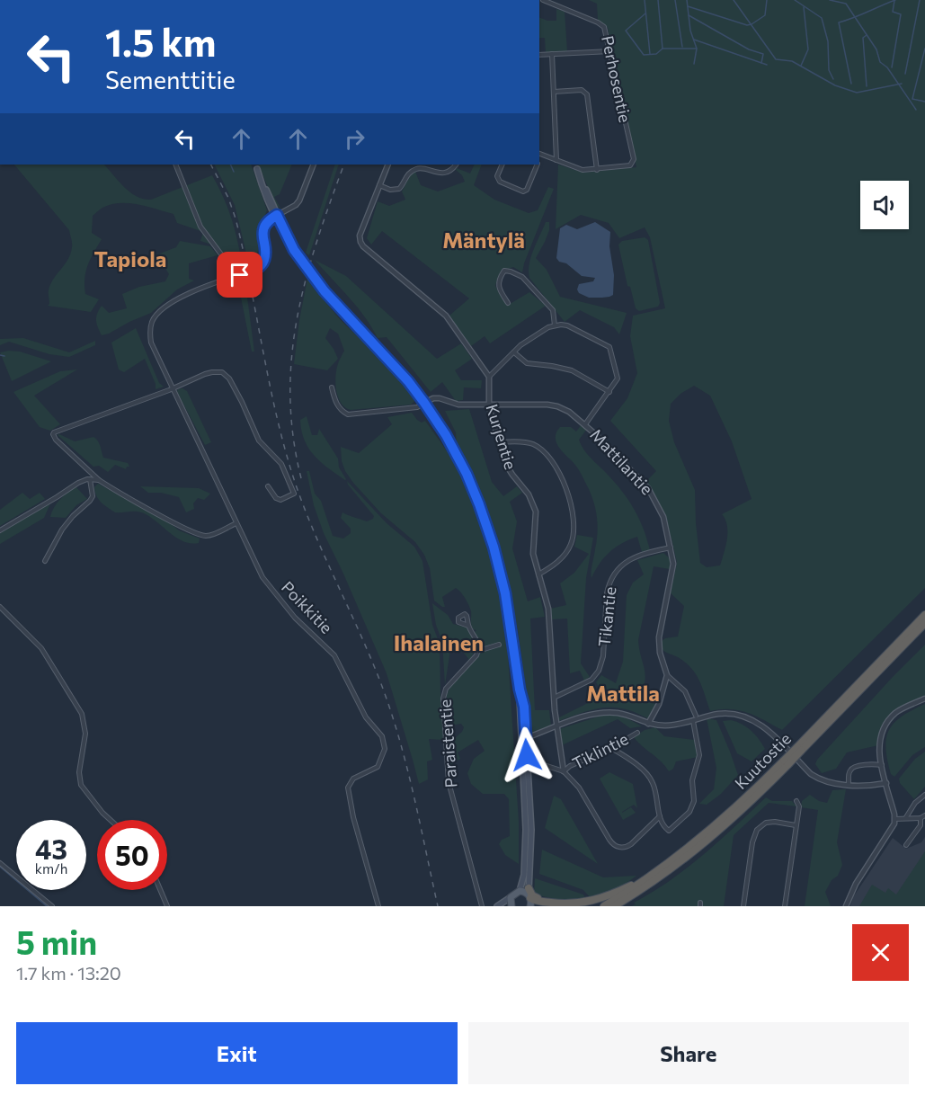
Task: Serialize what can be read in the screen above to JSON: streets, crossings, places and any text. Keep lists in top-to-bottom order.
{
  "streets": {
    "highway": ["Kuutostie"],
    "street": [
      "Perhosentie",
      "Kurjentie",
      "Mattilantie",
      "Poikkitie",
      "Tikantie",
      "Paraistentie",
      "Tiklintie"
    ]
  },
  "crossings": [
    ["Kurjentie", "Mattilantie"],
    ["Kurjentie", "Tikantie"],
    ["Kurjentie", "Tiklintie"],
    ["Mattilantie", "Tikantie"]
  ],
  "districts": [
    "Mäntylä",
    "Tapiola",
    "Ihalainen",
    "Mattila"
  ],
  "page": {
    "turn": ["1.5 km", "Sementtitie"],
    "speed": "43 km/h",
    "limit": "50",
    "heading": ["5 min", "1.7 km · 13:20"],
    "buttons": ["Exit", "Share"]
  }
}
